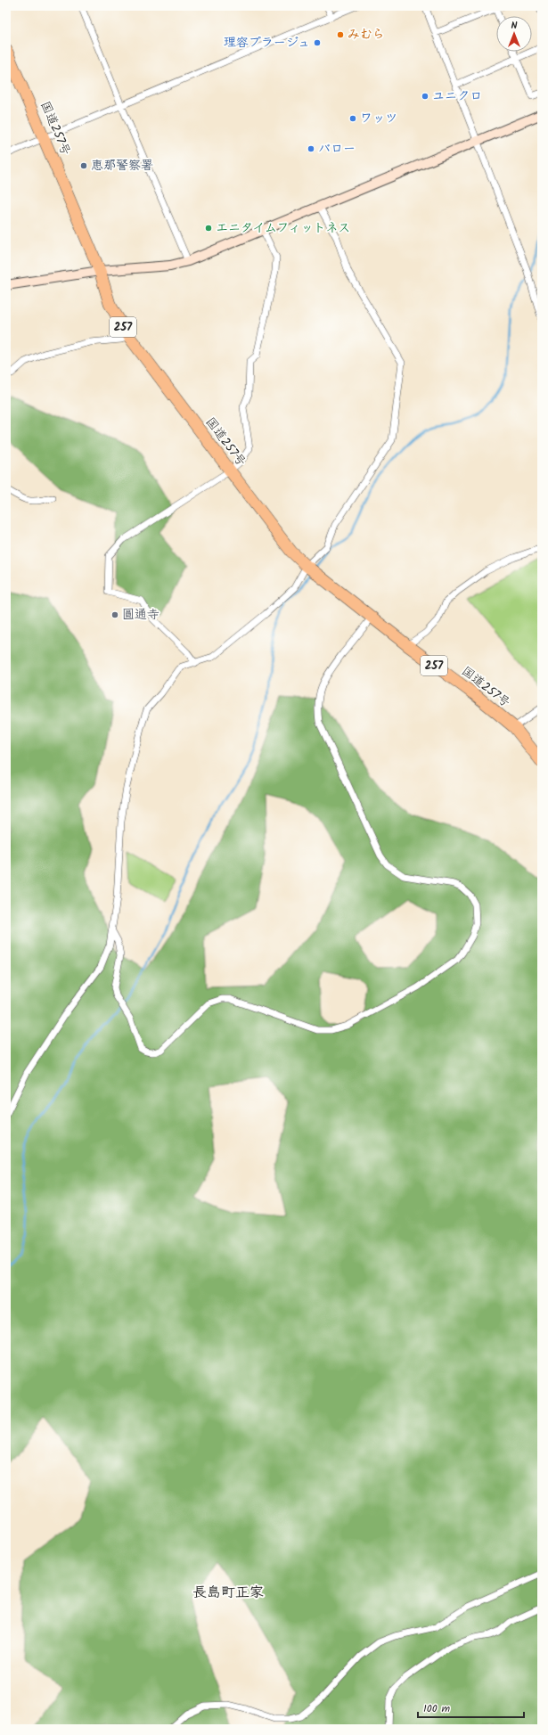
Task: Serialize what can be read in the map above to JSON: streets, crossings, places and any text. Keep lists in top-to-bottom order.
{
  "streets": {
    "highway": ["国道257号", "257"]
  },
  "districts": ["長島町正家"],
  "places": [
    "みむら",
    "理容プラージュ",
    "ユニクロ",
    "ワッツ",
    "バロー",
    "恵那警察署",
    "エニタイムフィットネス",
    "圓通寺"
  ],
  "scale_bar": "100 m",
  "north": "top"
}
